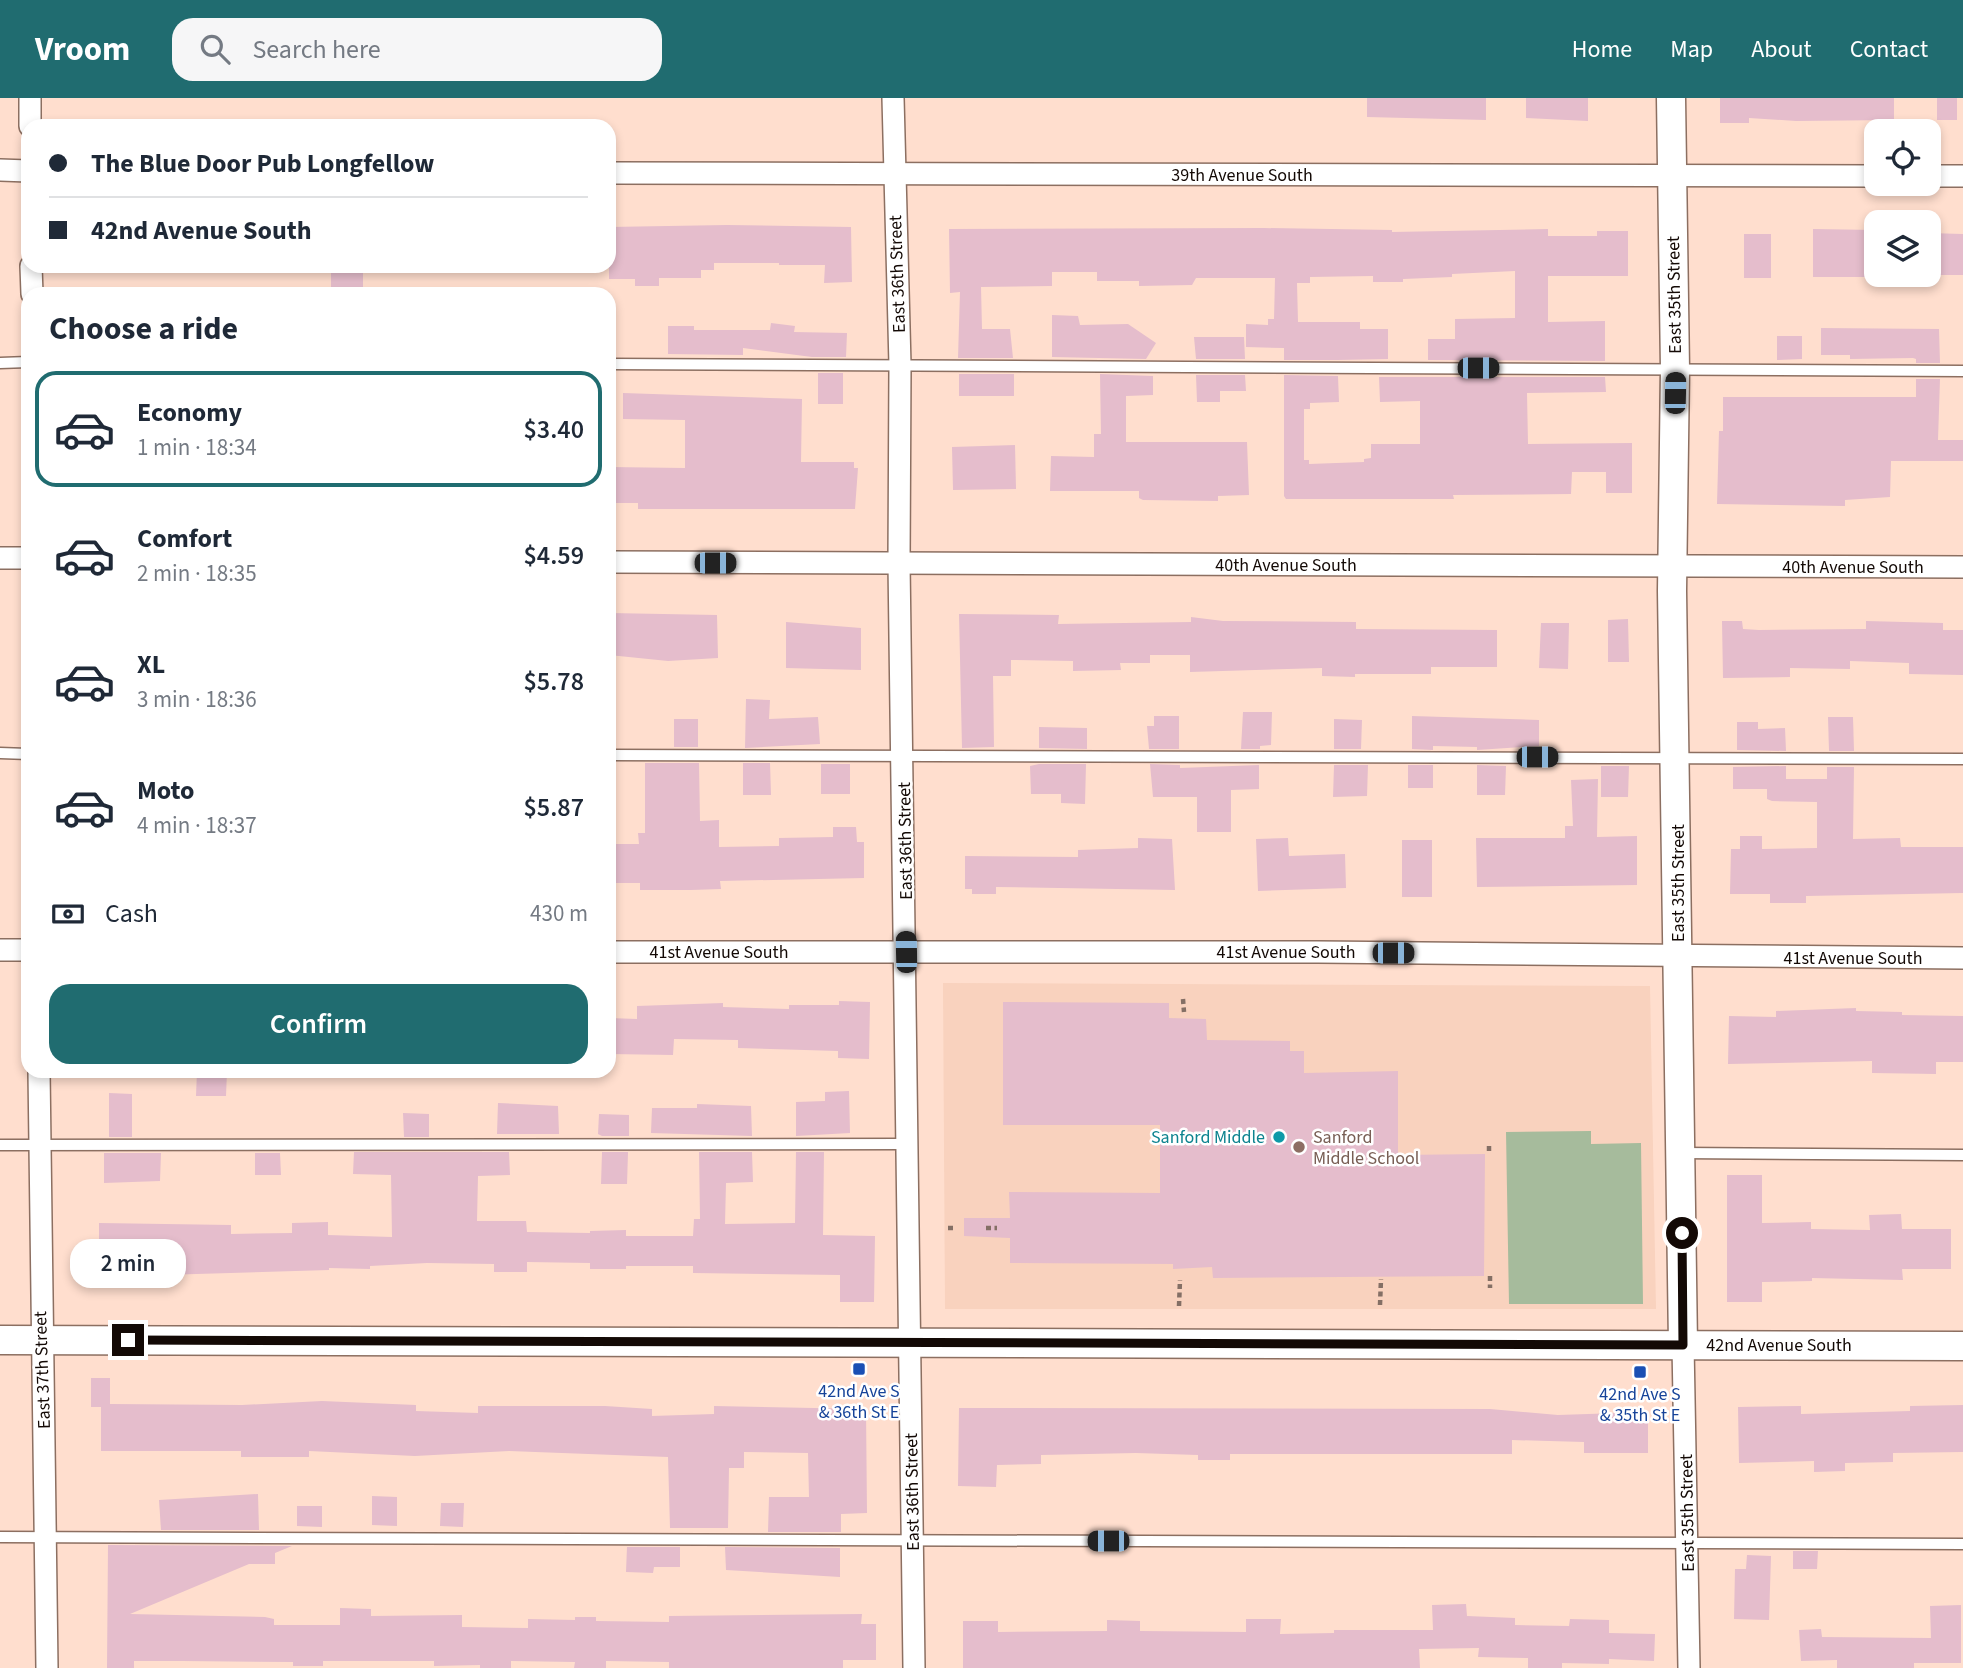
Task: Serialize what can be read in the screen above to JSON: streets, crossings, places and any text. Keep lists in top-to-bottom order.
{
  "streets": {
    "street": [
      "39th Avenue South",
      "East 36th Street",
      "East 35th Street",
      "40th Avenue South",
      "41st Avenue South",
      "42nd Avenue South",
      "East 37th Street"
    ]
  },
  "crossings": [
    ["39th Avenue South", "East 36th Street"],
    ["39th Avenue South", "East 35th Street"],
    ["East 36th Street", "40th Avenue South"],
    ["East 36th Street", "41st Avenue South"],
    ["East 36th Street", "42nd Avenue South"],
    ["East 35th Street", "40th Avenue South"],
    ["East 35th Street", "41st Avenue South"],
    ["East 35th Street", "42nd Avenue South"],
    ["42nd Avenue South", "East 37th Street"]
  ],
  "places": {
    "other": ["Sanford Middle", "Sanford Middle School"],
    "transit": ["42nd Ave S & 36th St E", "42nd Ave S & 35th St E"]
  },
  "page": {
    "header": "Vroom",
    "search": "Search here",
    "nav": [
      "Home",
      "Map",
      "About",
      "Contact"
    ],
    "banner": ["The Blue Door Pub Longfellow", "42nd Avenue South"],
    "heading": "Choose a ride",
    "list": [
      {
        "name": "Economy",
        "note": "1 min · 18:34",
        "value": "$3.40"
      },
      {
        "name": "Comfort",
        "note": "2 min · 18:35",
        "value": "$4.59"
      },
      {
        "name": "XL",
        "note": "3 min · 18:36",
        "value": "$5.78"
      },
      {
        "name": "Moto",
        "note": "4 min · 18:37",
        "value": "$5.87"
      }
    ],
    "pay": ["Cash", "430 m"],
    "buttons": "Confirm",
    "bubble": "2 min"
  }
}
